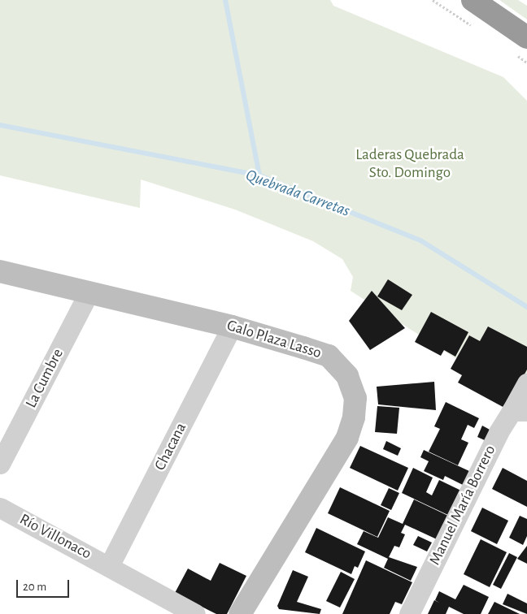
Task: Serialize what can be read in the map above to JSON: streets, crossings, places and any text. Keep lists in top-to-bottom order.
{
  "streets": {
    "street": [
      "Galo Plaza Lasso",
      "La Cumbre",
      "Chacana",
      "Manuel María Borrero",
      "Río Villonaco"
    ]
  },
  "crossings": [
    ["Galo Plaza Lasso", "La Cumbre"],
    ["Galo Plaza Lasso", "Chacana"],
    ["Chacana", "Río Villonaco"]
  ],
  "water": ["Quebrada Carretas"],
  "parks": ["Laderas Quebrada Sto. Domingo"],
  "scale_bar": "20 m"
}
